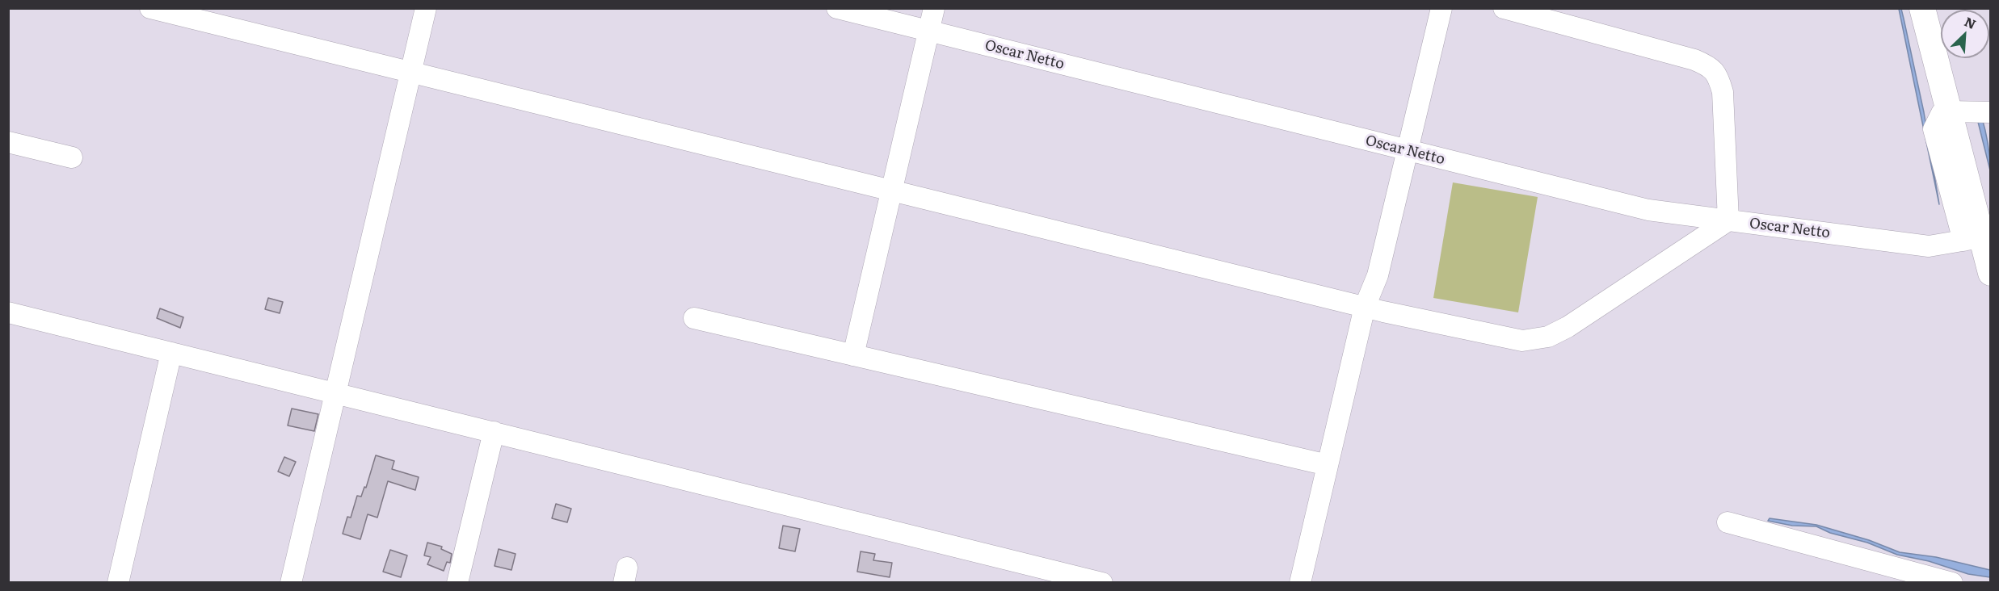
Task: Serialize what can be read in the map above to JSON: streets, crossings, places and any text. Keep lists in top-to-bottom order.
{
  "streets": {
    "street": ["Oscar Netto"]
  },
  "north": "top right"
}
